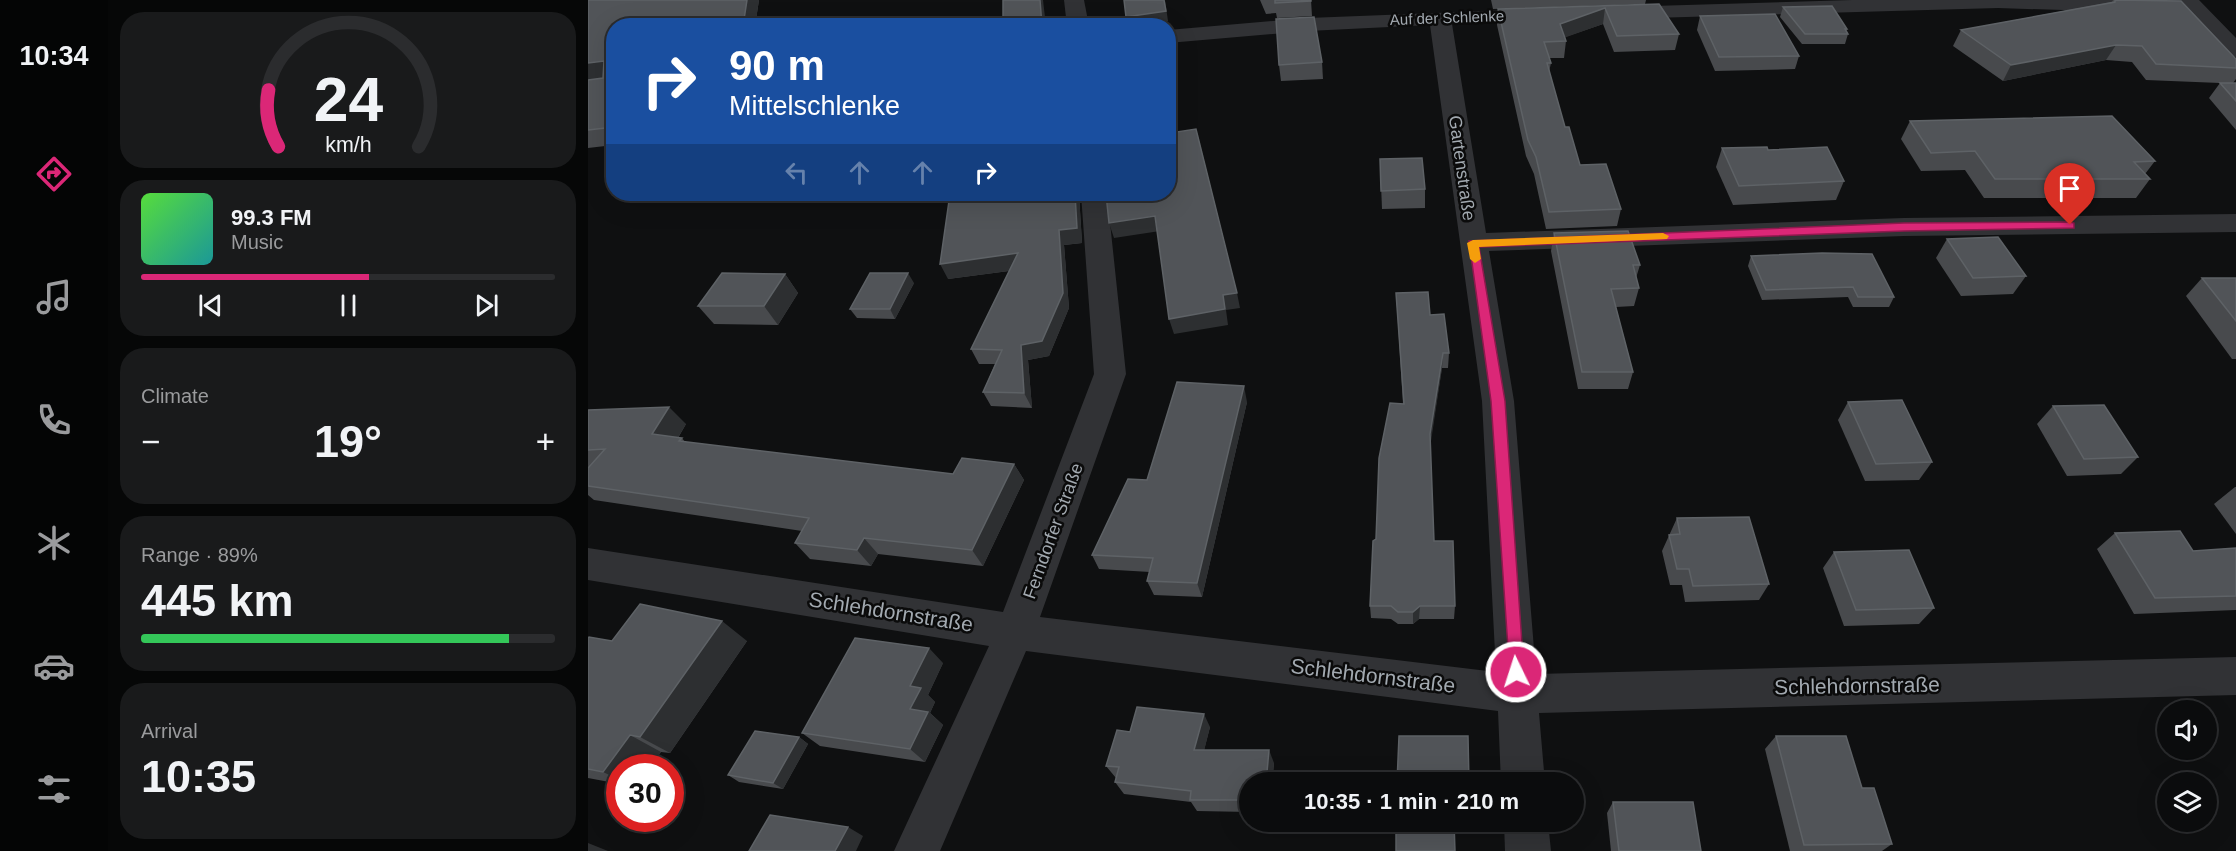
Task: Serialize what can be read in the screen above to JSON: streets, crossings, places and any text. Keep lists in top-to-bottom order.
{
  "streets": {
    "street": [
      "Auf der Schlenke",
      "Gartenstraße",
      "Ferndorfer Straße",
      "Schlehdornstraße"
    ]
  },
  "crossings": [
    ["Auf der Schlenke", "Gartenstraße"],
    ["Gartenstraße", "Schlehdornstraße"],
    ["Ferndorfer Straße", "Schlehdornstraße"]
  ],
  "page": {
    "tabs": "10:34",
    "turn": ["90 m", "Mittelschlenke"],
    "song": ["99.3 FM", "Music"],
    "tile": [
      "Climate",
      ["Range · 89%", "445 km"],
      ["Arrival", "10:35"]
    ],
    "heat": ["−", "19°", "+"],
    "limit": "30",
    "trip": "10:35 · 1 min · 210 m",
    "gauge": ["24", "km/h"]
  }
}
